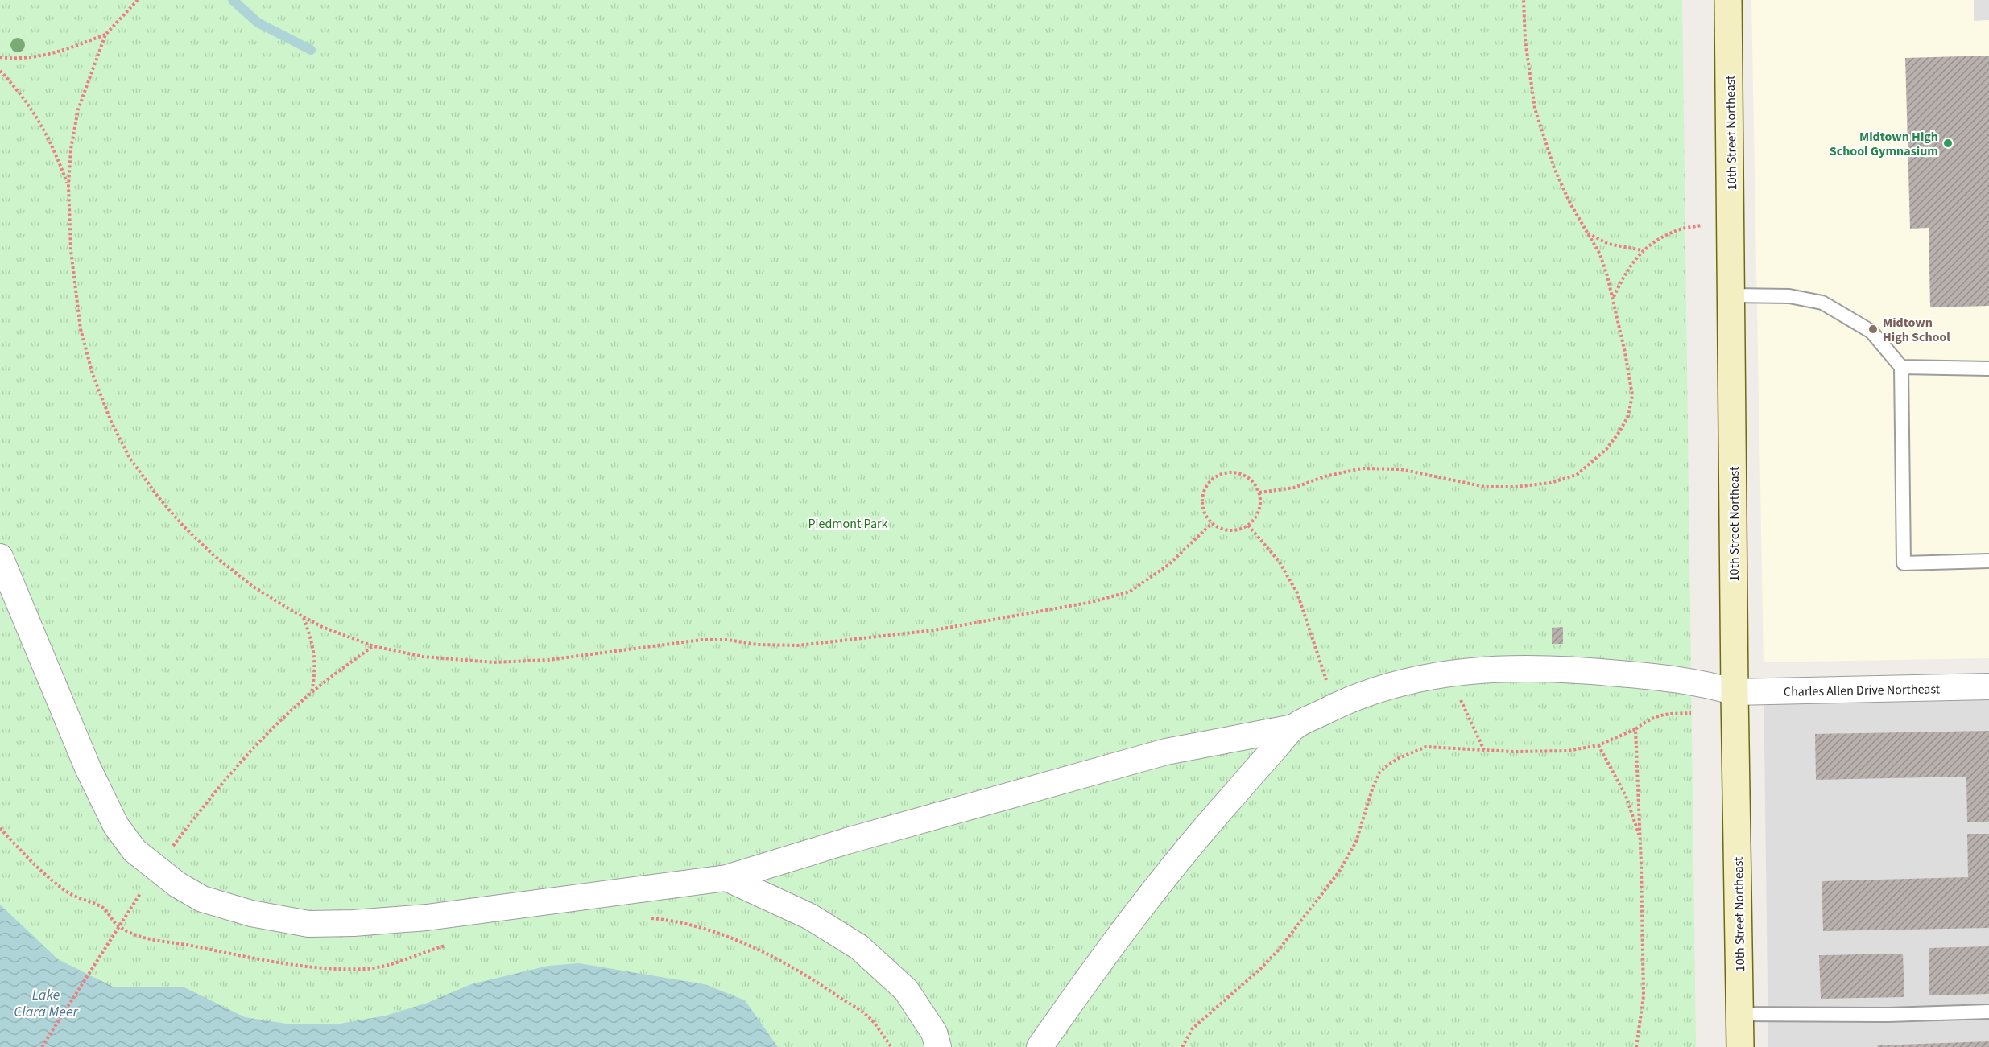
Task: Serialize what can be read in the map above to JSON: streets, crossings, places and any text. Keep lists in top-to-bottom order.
{
  "streets": {
    "main road": ["10th Street Northeast"],
    "street": ["Charles Allen Drive Northeast"]
  },
  "crossings": [
    ["10th Street Northeast", "Charles Allen Drive Northeast"]
  ],
  "water": ["Lake Clara Meer"],
  "parks": ["Piedmont Park"],
  "places": ["Midtown High School Gymnasium", "Midtown High School"]
}
